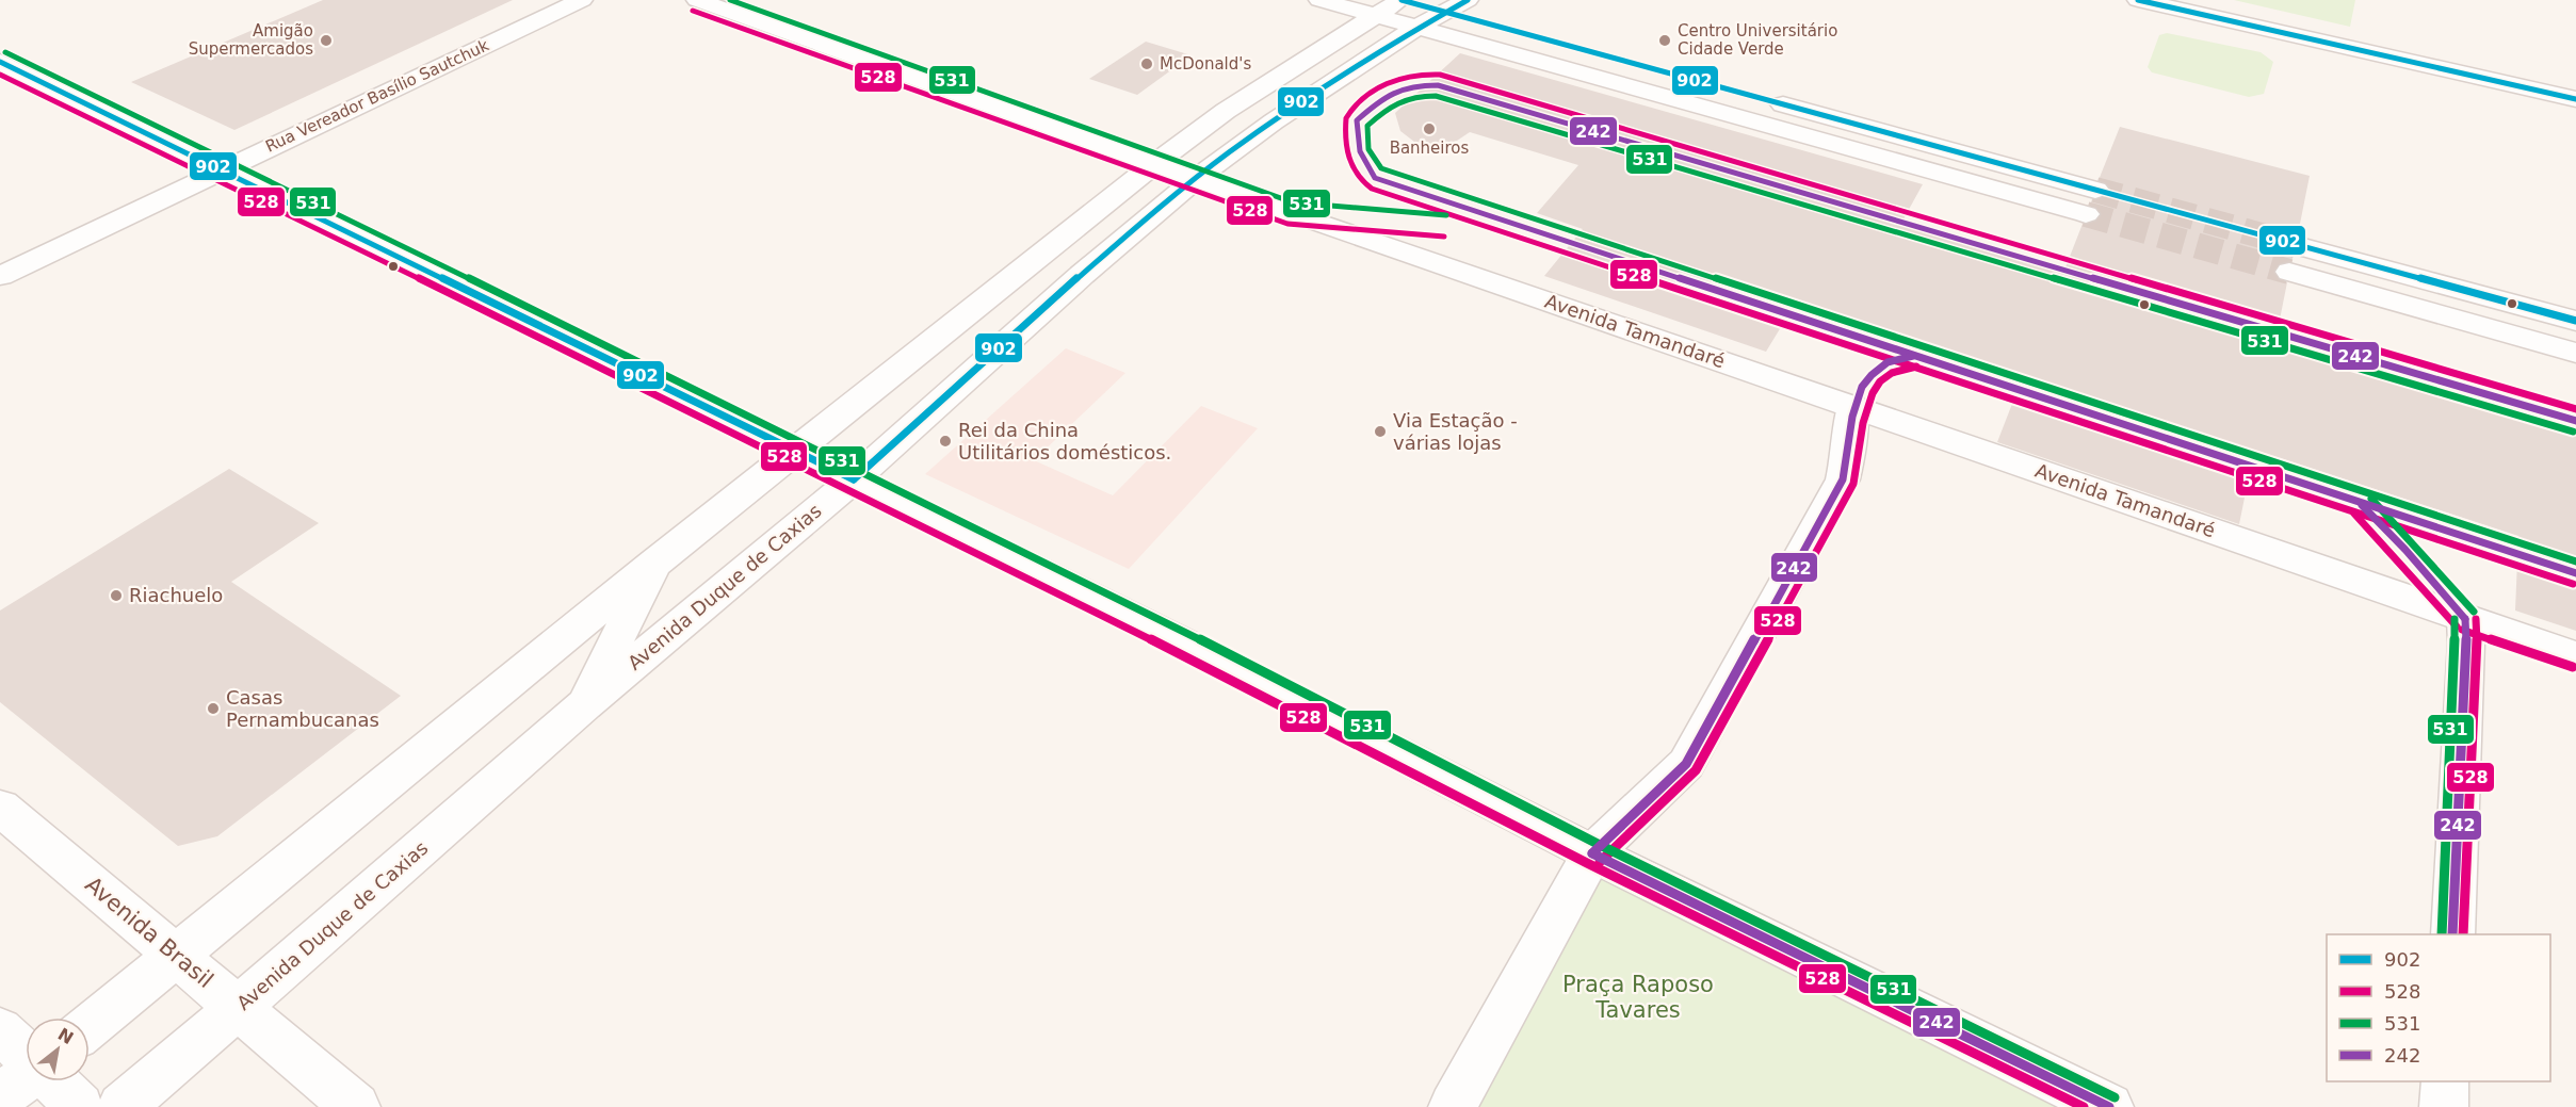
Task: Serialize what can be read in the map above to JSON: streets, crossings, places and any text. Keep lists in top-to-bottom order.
{
  "streets": {
    "main road": [
      "Rua Vereador Basílio Sautchuk",
      "Avenida Tamandaré",
      "Avenida Duque de Caxias",
      "Avenida Brasil"
    ]
  },
  "crossings": [
    ["Avenida Tamandaré", "Avenida Duque de Caxias"],
    ["Avenida Duque de Caxias", "Avenida Brasil"]
  ],
  "parks": ["Praça Raposo Tavares"],
  "places": [
    "Amigão Supermercados",
    "Centro Universitário Cidade Verde",
    "McDonald's",
    "Banheiros",
    "Via Estação - várias lojas",
    "Rei da China Utilitários domésticos.",
    "Riachuelo",
    "Casas Pernambucanas"
  ],
  "lines": [
    "transit line 902",
    "transit line 531",
    "transit line 528",
    "transit line 242"
  ],
  "legend": [
    "902",
    "528",
    "531",
    "242"
  ],
  "north": "top right"
}
